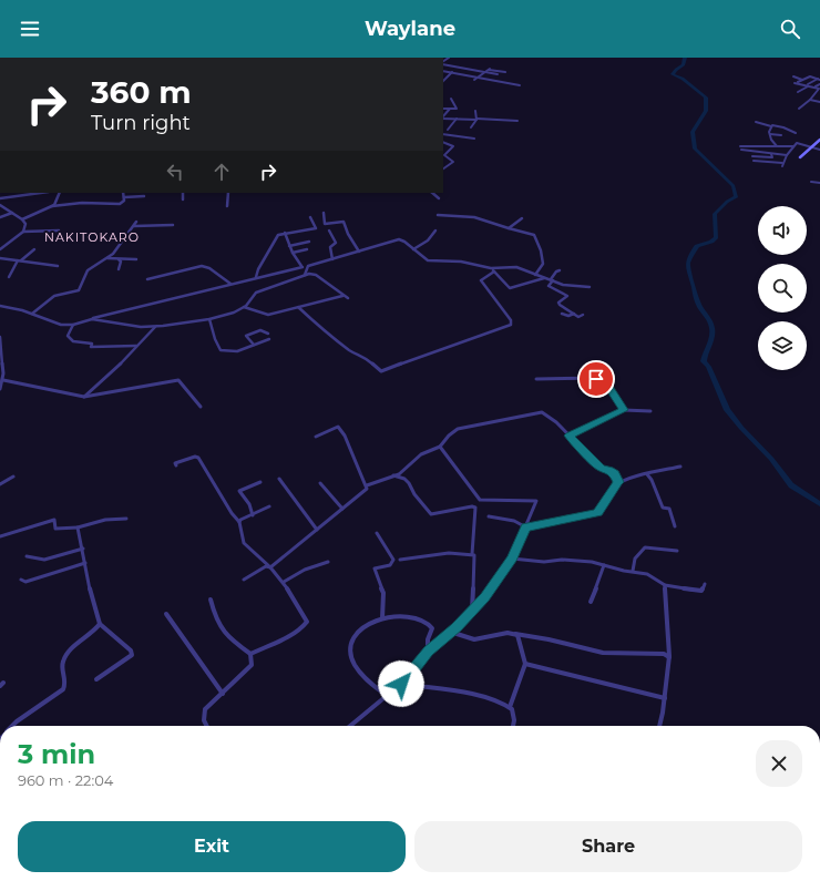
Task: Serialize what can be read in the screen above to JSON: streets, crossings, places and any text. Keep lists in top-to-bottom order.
{
  "districts": ["NAKITOKARO"],
  "page": {
    "header": "Waylane",
    "turn": ["360 m", "Turn right"],
    "heading": ["3 min", "960 m · 22:04"],
    "buttons": ["Exit", "Share"]
  }
}
